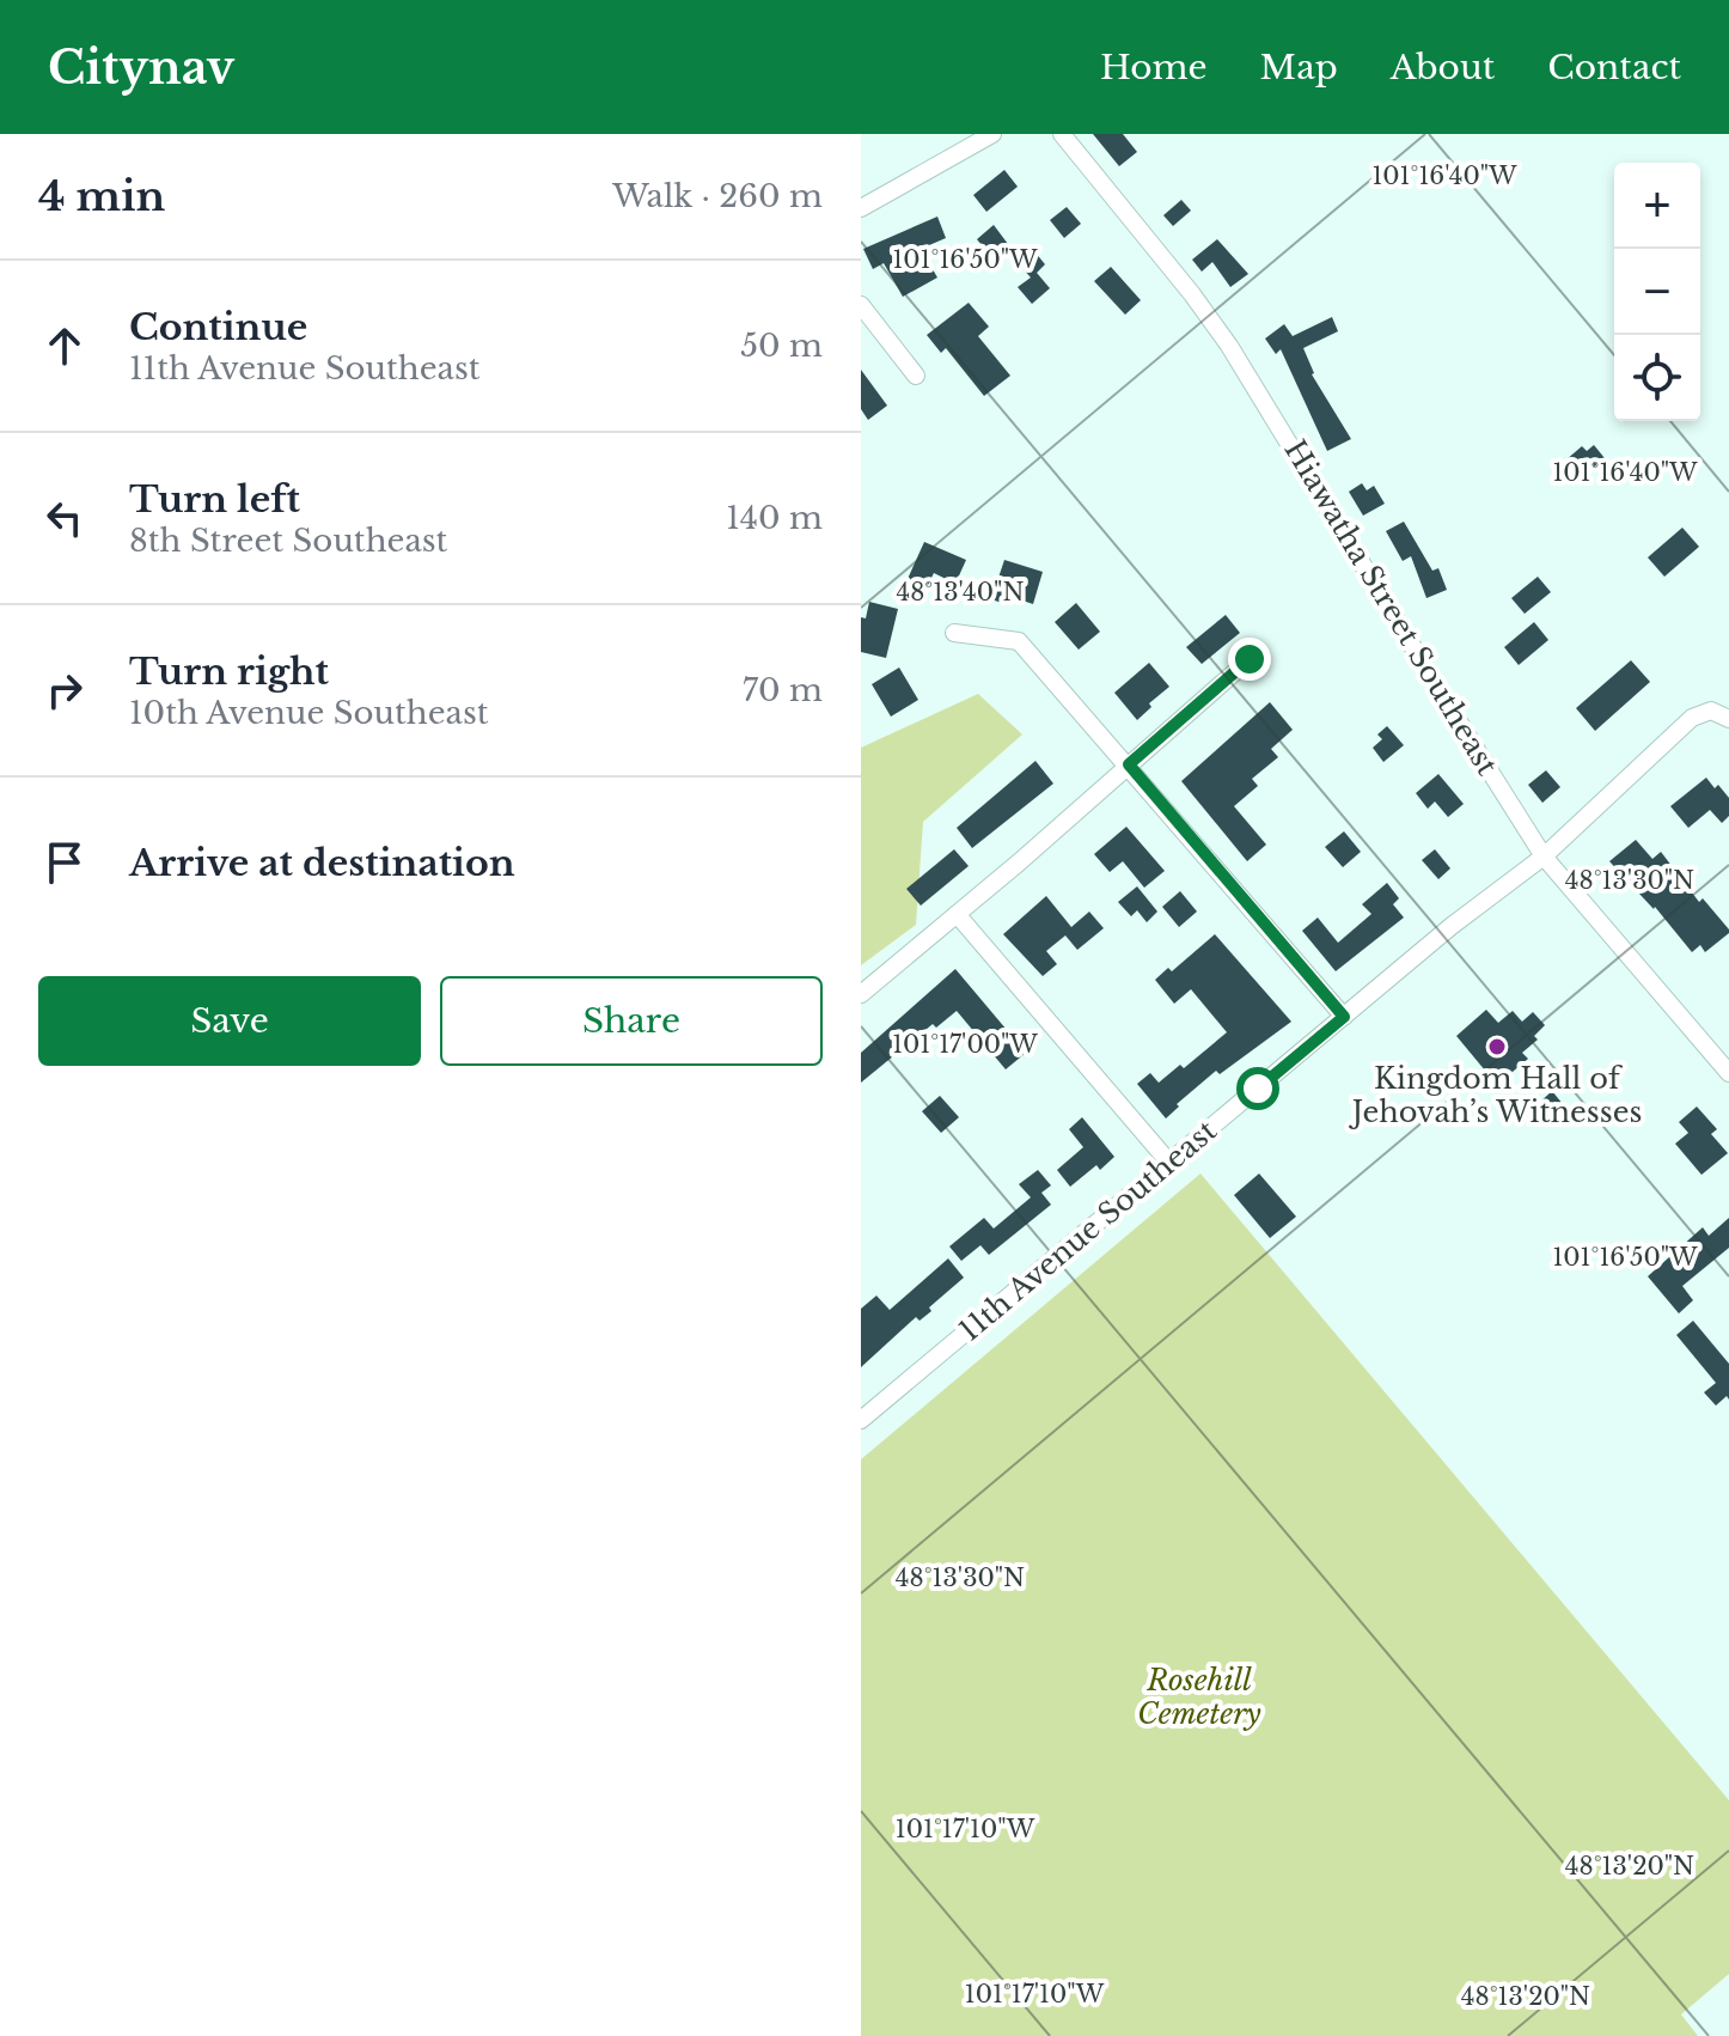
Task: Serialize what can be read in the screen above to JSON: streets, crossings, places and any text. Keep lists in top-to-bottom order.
{
  "streets": {
    "street": ["Hiawatha Street Southeast", "11th Avenue Southeast"]
  },
  "crossings": [
    ["Hiawatha Street Southeast", "11th Avenue Southeast"]
  ],
  "parks": ["Rosehill Cemetery"],
  "places": ["Kingdom Hall of Jehovah’s Witnesses"],
  "page": {
    "header": "Citynav",
    "nav": [
      "Home",
      "Map",
      "About",
      "Contact"
    ],
    "heading": ["4 min", "Walk · 260 m"],
    "map_buttons": ["+", "−"],
    "list": [
      ["Continue", "11th Avenue Southeast", "50 m"],
      ["Turn left", "8th Street Southeast", "140 m"],
      ["Turn right", "10th Avenue Southeast", "70 m"],
      "Arrive at destination"
    ],
    "buttons": ["Save", "Share"]
  },
  "coordinates": [
    "101°16'40\"W",
    "101°16'50\"W",
    "48°13'40\"N",
    "48°13'30\"N",
    "101°17'00\"W",
    "101°17'10\"W",
    "48°13'20\"N"
  ]
}
